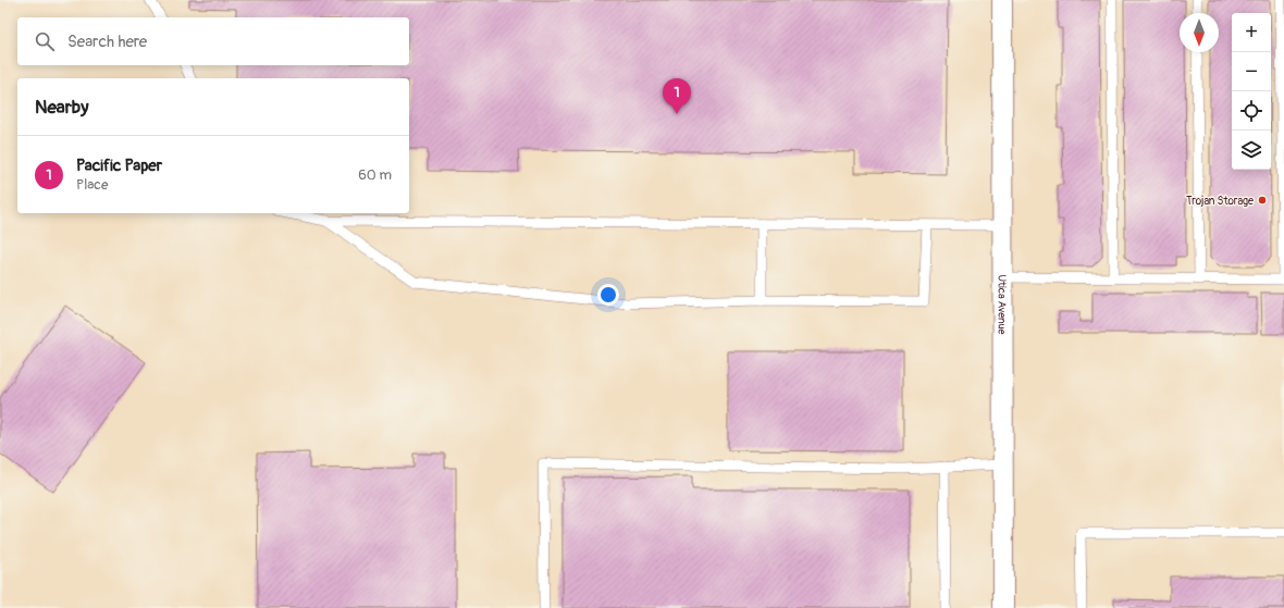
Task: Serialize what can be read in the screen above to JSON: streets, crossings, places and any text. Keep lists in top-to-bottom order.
{
  "streets": {
    "street": ["Utica Avenue"]
  },
  "places": ["Trojan Storage"],
  "north": "bottom",
  "page": {
    "map_buttons": ["+", "−"],
    "search": "Search here",
    "pins": "1",
    "heading": "Nearby",
    "list": [
      {
        "mark": "1",
        "name": "Pacific Paper",
        "note": "Place",
        "value": "60 m"
      }
    ]
  }
}
